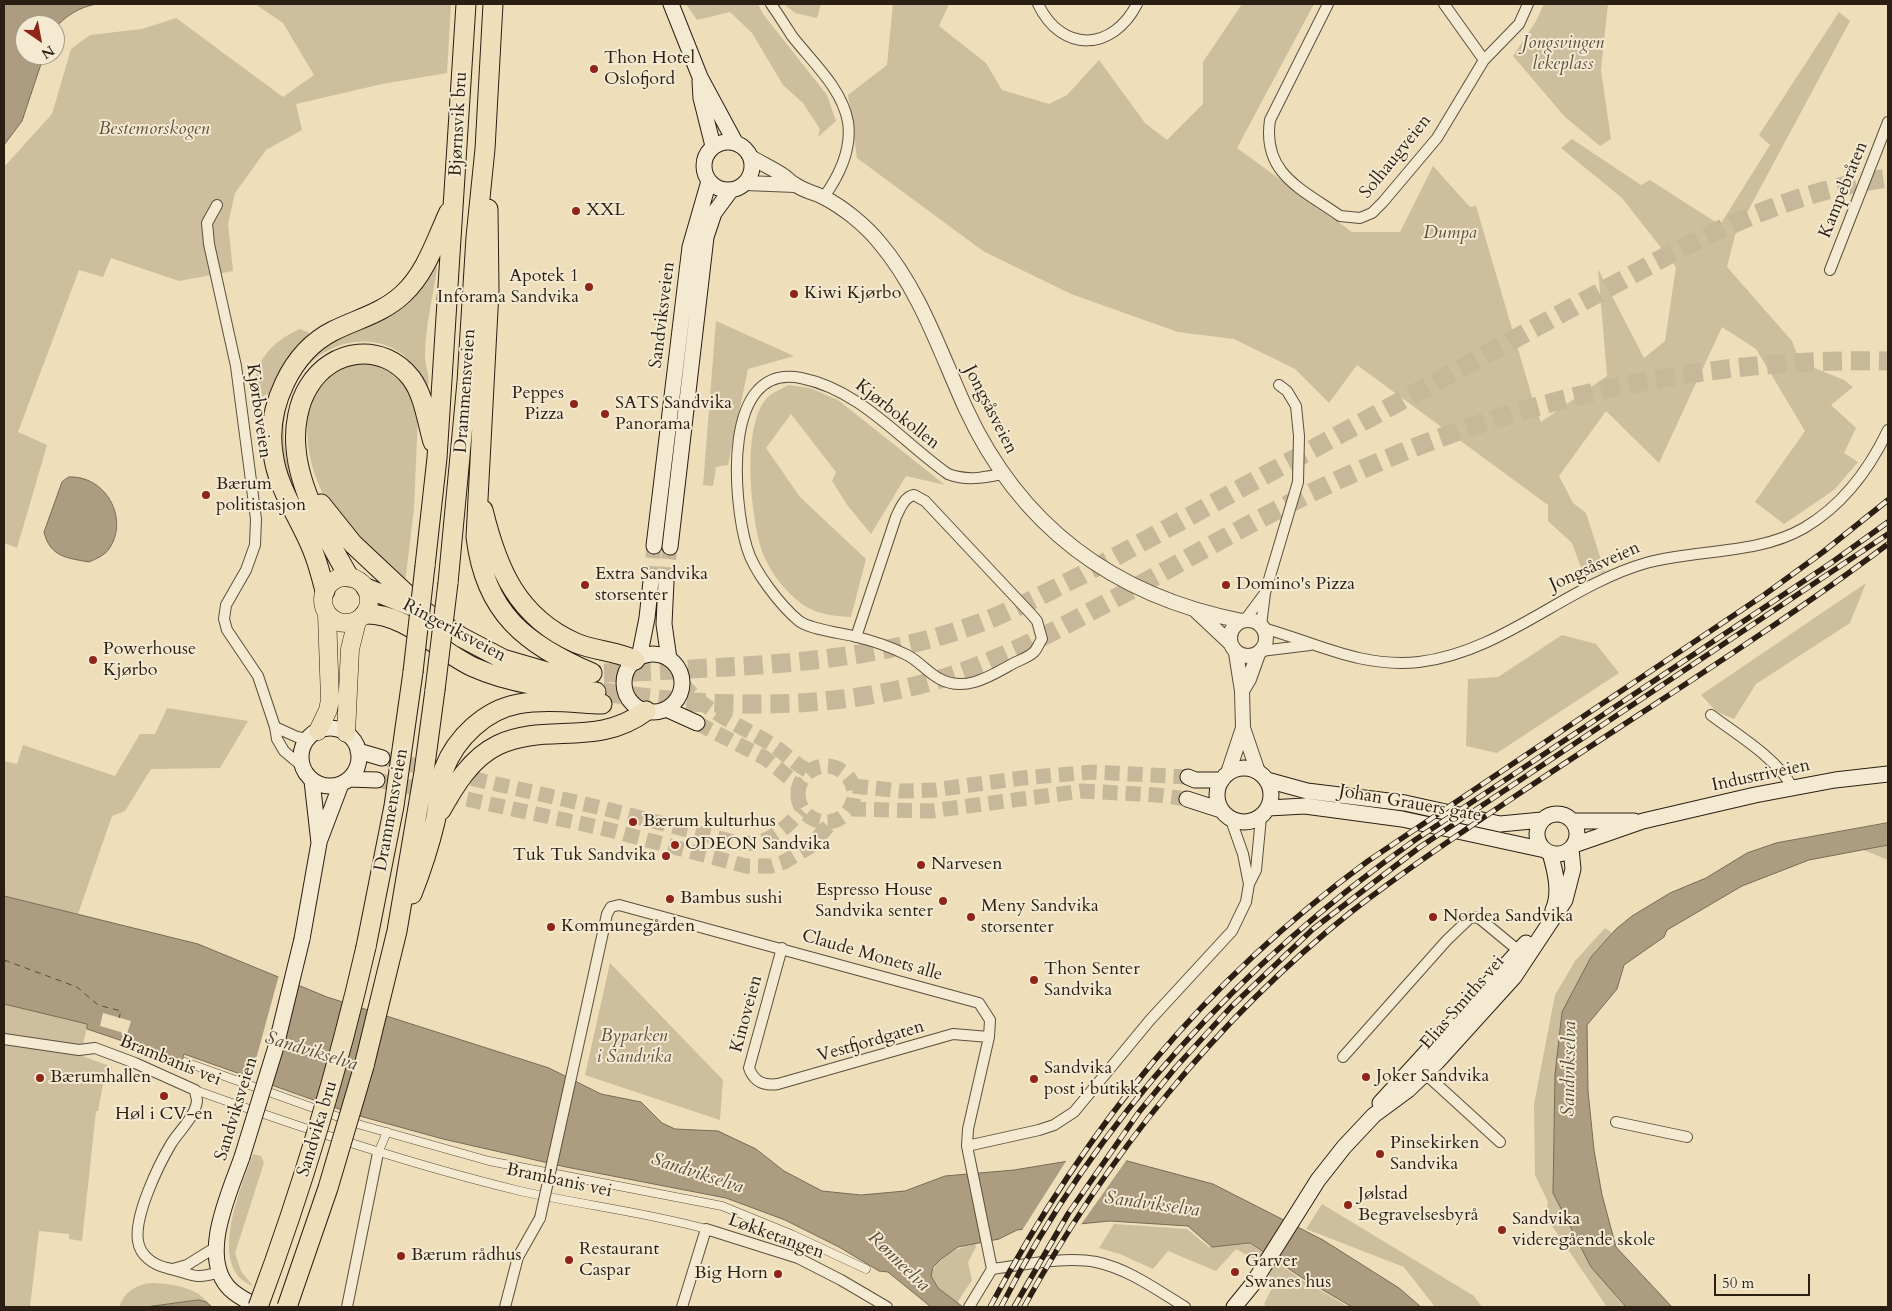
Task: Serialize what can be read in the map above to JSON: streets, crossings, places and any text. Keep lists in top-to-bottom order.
{
  "streets": {
    "highway": [
      "Bjørnsvik bru",
      "Drammensveien",
      "Ringeriksveien",
      "Sandvika bru"
    ],
    "main road": [
      "Sandviksveien",
      "Industriveien",
      "Johan Grauers gate",
      "Elias Smiths vei"
    ],
    "street": [
      "Solhaugveien",
      "Kampebråten",
      "Jongsåsveien",
      "Kjørboveien",
      "Kjørbokollen",
      "Claude Monets alle",
      "Kinoveien",
      "Vestfjordgaten",
      "Brambanis vei",
      "Løkketangen"
    ]
  },
  "crossings": [
    ["Bjørnsvik bru", "Drammensveien"],
    ["Sandviksveien", "Jongsåsveien"],
    ["Sandviksveien", "Kjørboveien"],
    ["Drammensveien", "Sandvika bru"],
    ["Jongsåsveien", "Kjørbokollen"],
    ["Industriveien", "Johan Grauers gate"],
    ["Industriveien", "Elias Smiths vei"],
    ["Johan Grauers gate", "Elias Smiths vei"],
    ["Claude Monets alle", "Kinoveien"],
    ["Claude Monets alle", "Vestfjordgaten"],
    ["Kinoveien", "Vestfjordgaten"],
    ["Brambanis vei", "Løkketangen"]
  ],
  "water": ["Sandvikselva", "Rønneelva"],
  "parks": [
    "Jongsvingen lekeplass",
    "Bestemorskogen",
    "Dumpa",
    "Byparken i Sandvika"
  ],
  "places": [
    "Thon Hotel Oslofjord",
    "XXL",
    "Apotek 1 Inforama Sandvika",
    "Kiwi Kjørbo",
    "Peppes Pizza",
    "SATS Sandvika Panorama",
    "Bærum politistasjon",
    "Extra Sandvika storsenter",
    "Domino's Pizza",
    "Powerhouse Kjørbo",
    "Bærum kulturhus",
    "ODEON Sandvika",
    "Tuk Tuk Sandvika",
    "Narvesen",
    "Bambus sushi",
    "Espresso House Sandvika senter",
    "Meny Sandvika storsenter",
    "Nordea Sandvika",
    "Kommunegården",
    "Thon Senter Sandvika",
    "Joker Sandvika",
    "Bærumhallen",
    "Sandvika post i butikk",
    "Høl i CV-en",
    "Pinsekirken Sandvika",
    "Jølstad Begravelsesbyrå",
    "Sandvika videregående skole",
    "Bærum rådhus",
    "Restaurant Caspar",
    "Garver Swanes hus",
    "Big Horn"
  ],
  "scale_bar": "50 m",
  "north": "bottom right"
}
